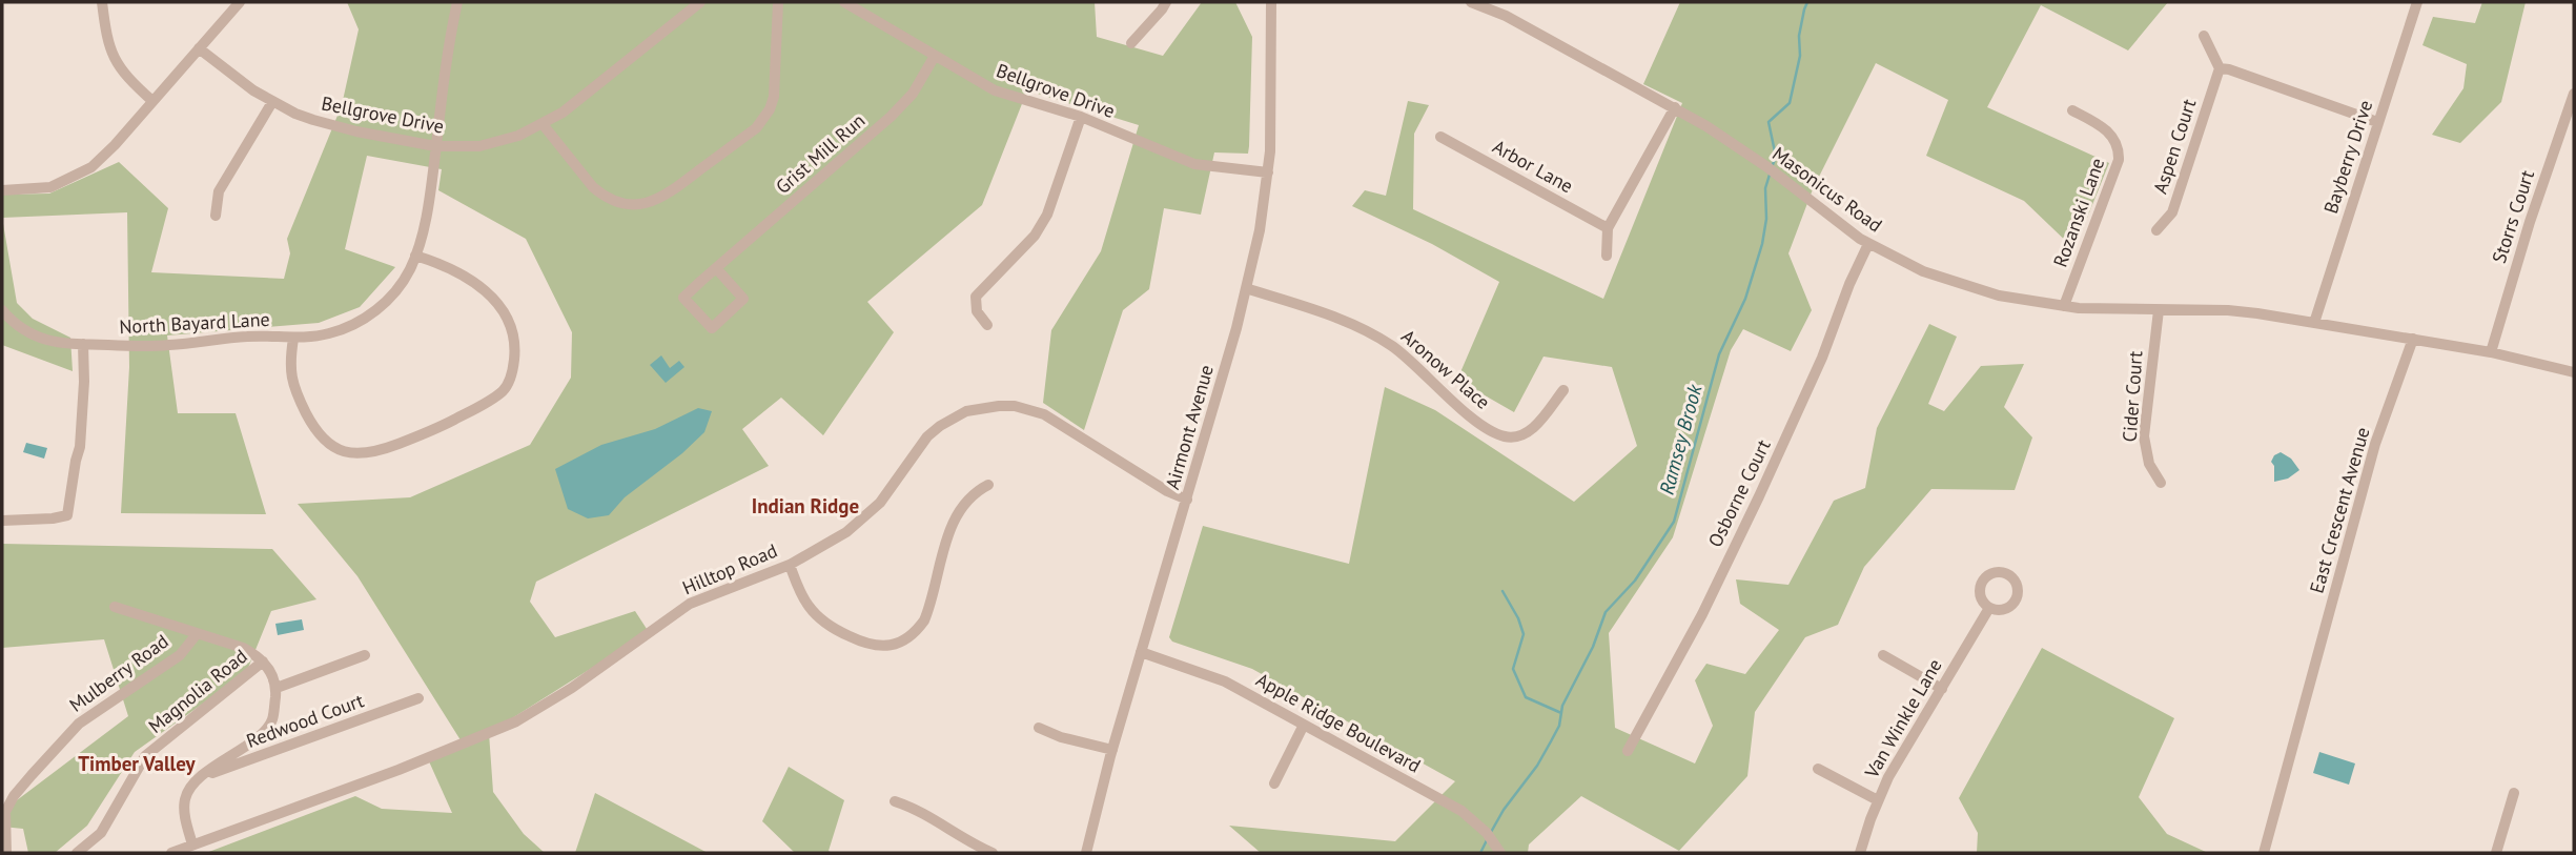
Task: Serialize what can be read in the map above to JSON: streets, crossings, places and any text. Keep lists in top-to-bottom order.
{
  "streets": {
    "street": [
      "Bellgrove Drive",
      "Aspen Court",
      "Grist Mill Run",
      "Bayberry Drive",
      "Arbor Lane",
      "Masonicus Road",
      "Rozanski Lane",
      "Storrs Court",
      "North Bayard Lane",
      "Aronow Place",
      "Cider Court",
      "Airmont Avenue",
      "Osborne Court",
      "East Crescent Avenue",
      "Hilltop Road",
      "Mulberry Road",
      "Magnolia Road",
      "Van Winkle Lane",
      "Redwood Court",
      "Apple Ridge Boulevard"
    ]
  },
  "crossings": [
    ["Bellgrove Drive", "Grist Mill Run"],
    ["Bellgrove Drive", "North Bayard Lane"],
    ["Bellgrove Drive", "Airmont Avenue"],
    ["Bayberry Drive", "Masonicus Road"],
    ["Masonicus Road", "Rozanski Lane"],
    ["Masonicus Road", "Cider Court"],
    ["Masonicus Road", "Osborne Court"],
    ["Masonicus Road", "East Crescent Avenue"],
    ["Aronow Place", "Airmont Avenue"],
    ["Airmont Avenue", "Hilltop Road"],
    ["Airmont Avenue", "Apple Ridge Boulevard"]
  ],
  "districts": ["Indian Ridge", "Timber Valley"],
  "water": ["Ramsey Brook"]
}
